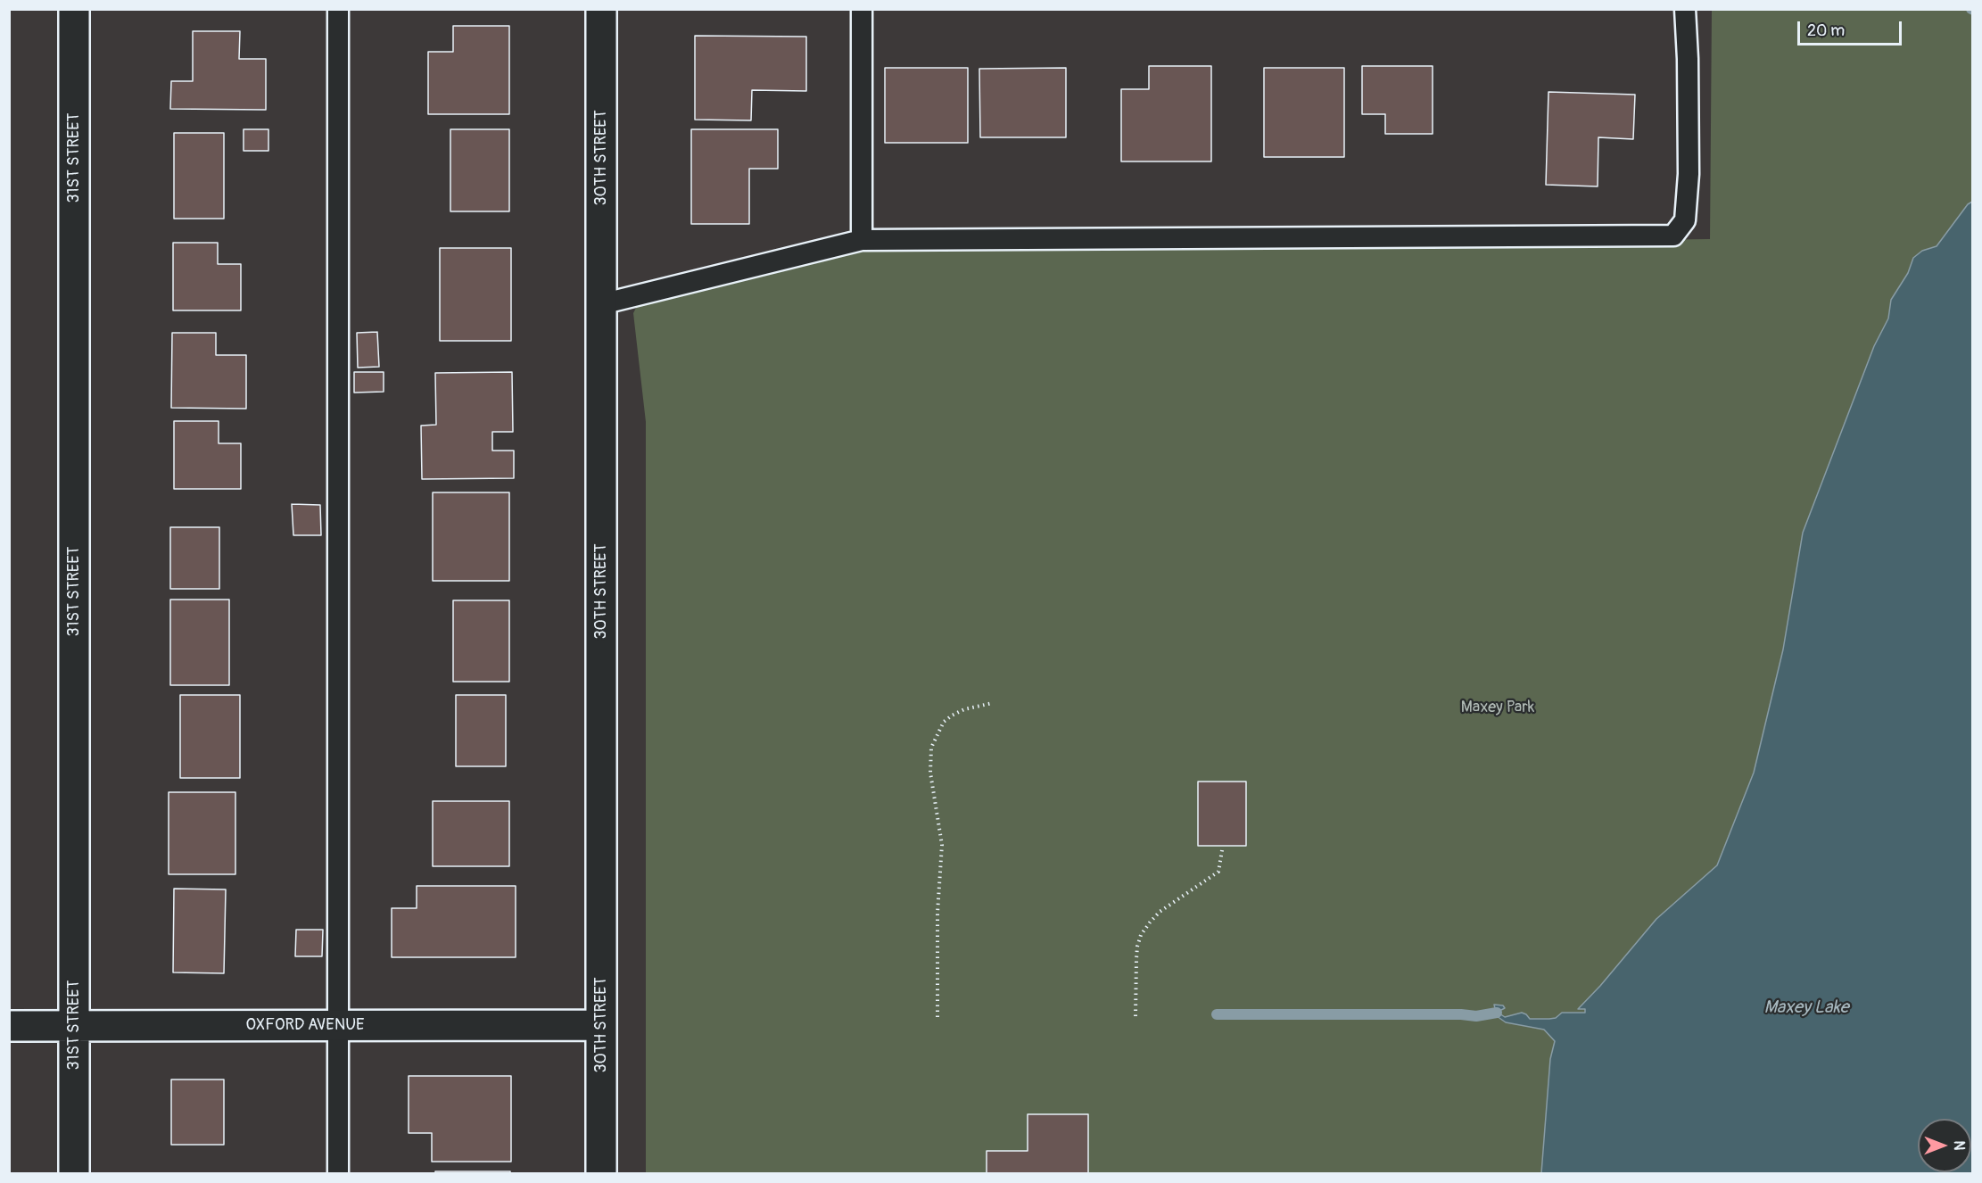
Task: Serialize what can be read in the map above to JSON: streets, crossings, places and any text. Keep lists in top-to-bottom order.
{
  "streets": {
    "street": ["31ST STREET", "30TH STREET", "OXFORD AVENUE"]
  },
  "crossings": [
    ["31ST STREET", "OXFORD AVENUE"],
    ["30TH STREET", "OXFORD AVENUE"]
  ],
  "water": ["Maxey Lake"],
  "parks": ["Maxey Park"],
  "scale_bar": "20 m",
  "north": "right"
}
